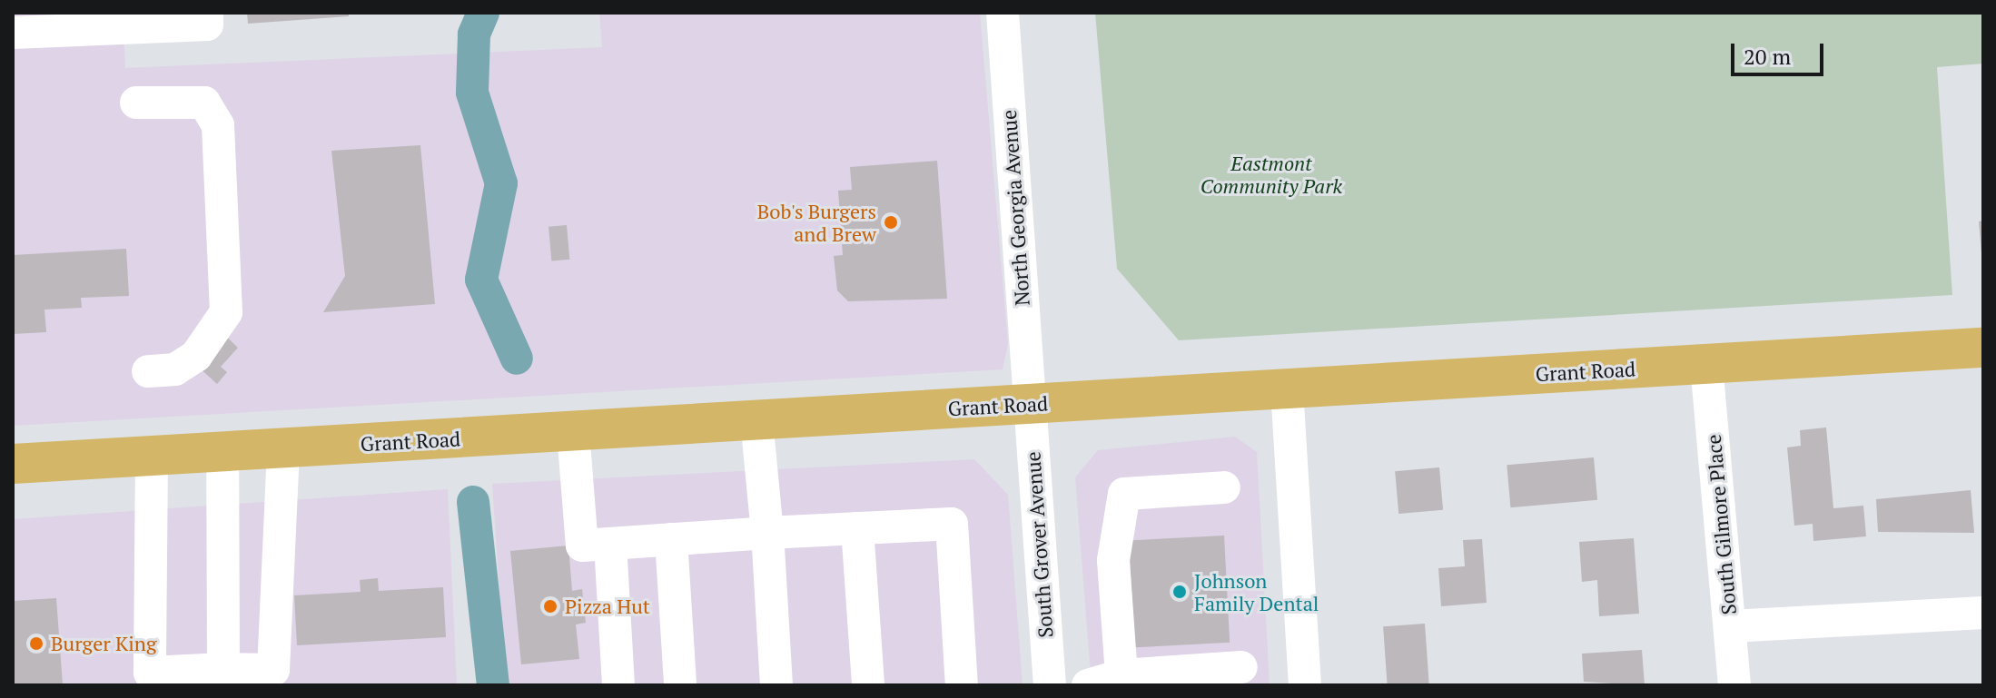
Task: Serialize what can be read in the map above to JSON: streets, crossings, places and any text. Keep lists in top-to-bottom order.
{
  "streets": {
    "main road": ["Grant Road"],
    "street": ["North Georgia Avenue", "South Gilmore Place", "South Grover Avenue"]
  },
  "crossings": [
    ["North Georgia Avenue", "Grant Road"],
    ["North Georgia Avenue", "South Grover Avenue"],
    ["Grant Road", "South Gilmore Place"],
    ["Grant Road", "South Grover Avenue"]
  ],
  "parks": ["Eastmont Community Park"],
  "places": [
    "Bob's Burgers and Brew",
    "Johnson Family Dental",
    "Pizza Hut",
    "Burger King"
  ],
  "scale_bar": "20 m"
}
